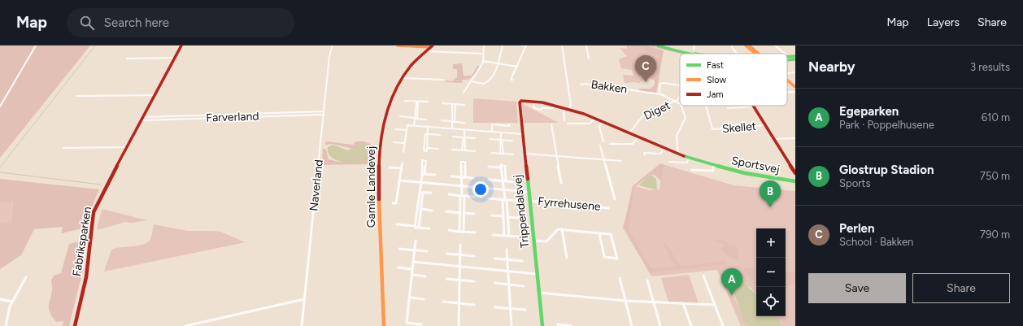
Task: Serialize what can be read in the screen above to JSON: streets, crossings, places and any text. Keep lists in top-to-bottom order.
{
  "streets": {
    "street": [
      "Bakken",
      "Diget",
      "Farverland",
      "Skellet",
      "Sportsvej",
      "Naverland",
      "Gamle Landevej",
      "Fyrrehusene",
      "Trippendalsvej",
      "Fabriksparken"
    ]
  },
  "crossings": [
    ["Bakken", "Diget"],
    ["Diget", "Sportsvej"],
    ["Farverland", "Naverland"],
    ["Farverland", "Fabriksparken"],
    ["Sportsvej", "Trippendalsvej"],
    ["Fyrrehusene", "Trippendalsvej"]
  ],
  "legend": ["Fast", "Slow", "Jam"],
  "page": {
    "header": "Map",
    "search": "Search here",
    "nav": ["Map", "Layers", "Share"],
    "heading": ["Nearby", "3 results"],
    "pins": ["C", "B", "A"],
    "list": [
      {
        "mark": "A",
        "name": "Egeparken",
        "note": "Park · Poppelhusene",
        "value": "610 m"
      },
      {
        "mark": "B",
        "name": "Glostrup Stadion",
        "note": "Sports",
        "value": "750 m"
      },
      {
        "mark": "C",
        "name": "Perlen",
        "note": "School · Bakken",
        "value": "790 m"
      }
    ],
    "map_buttons": ["+", "−"],
    "buttons": ["Save", "Share"]
  }
}
